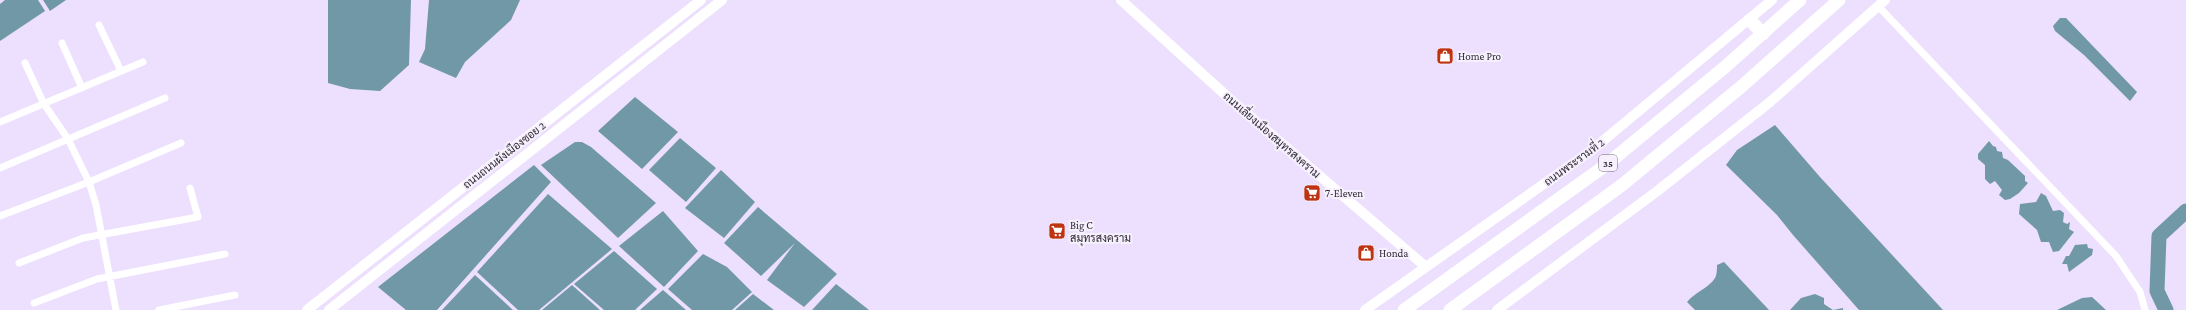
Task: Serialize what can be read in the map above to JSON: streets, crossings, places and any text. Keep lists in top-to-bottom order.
{
  "streets": {
    "highway": ["ถนนพระรามที่ 2", "35"],
    "main road": ["ถนนเลี่ยงเมืองสมุทรสงคราม", "ถนนถนนผังเมืองซอย 2"]
  },
  "crossings": [
    ["ถนนเลี่ยงเมืองสมุทรสงคราม", "ถนนพระรามที่ 2"]
  ],
  "places": {
    "shop": ["Home Pro", "Honda"],
    "supermarket": ["7-Eleven", "Big C สมุทรสงคราม"]
  }
}
